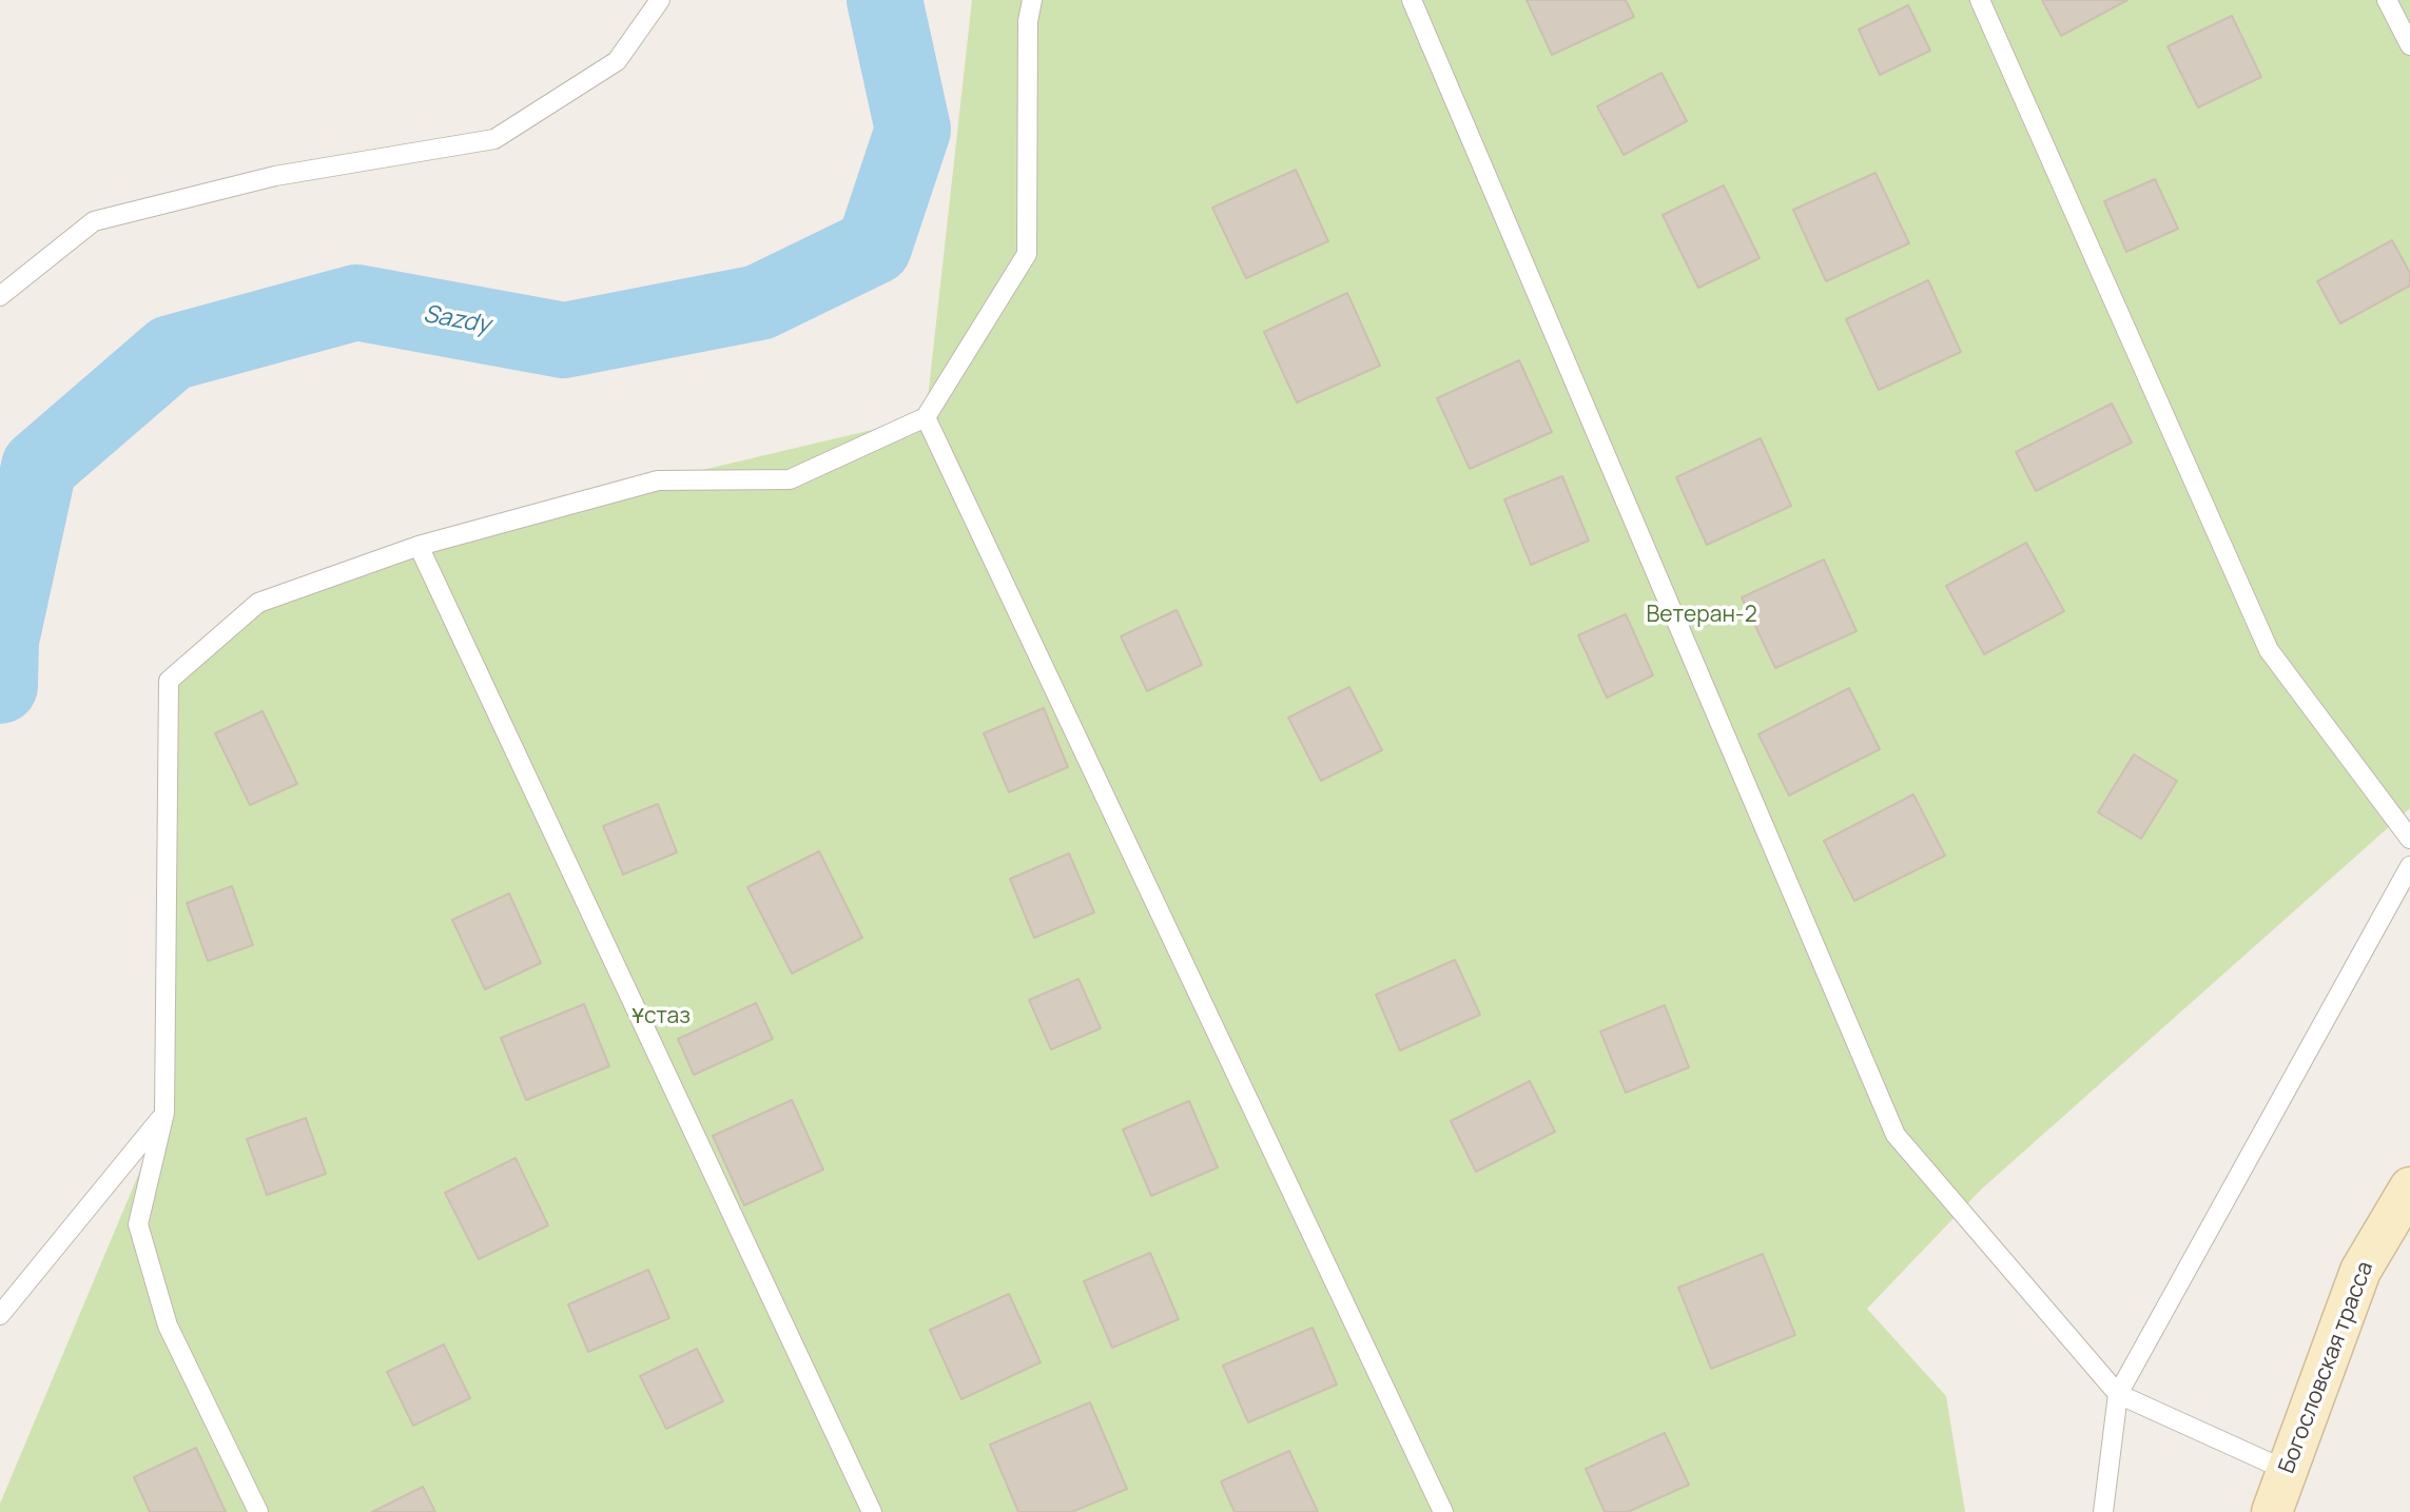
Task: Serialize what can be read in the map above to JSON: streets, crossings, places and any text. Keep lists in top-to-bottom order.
{
  "streets": {
    "main road": ["Богословская трасса"]
  },
  "water": ["Sazdy"],
  "parks": ["Ветеран-2", "Ұстаз"]
}
